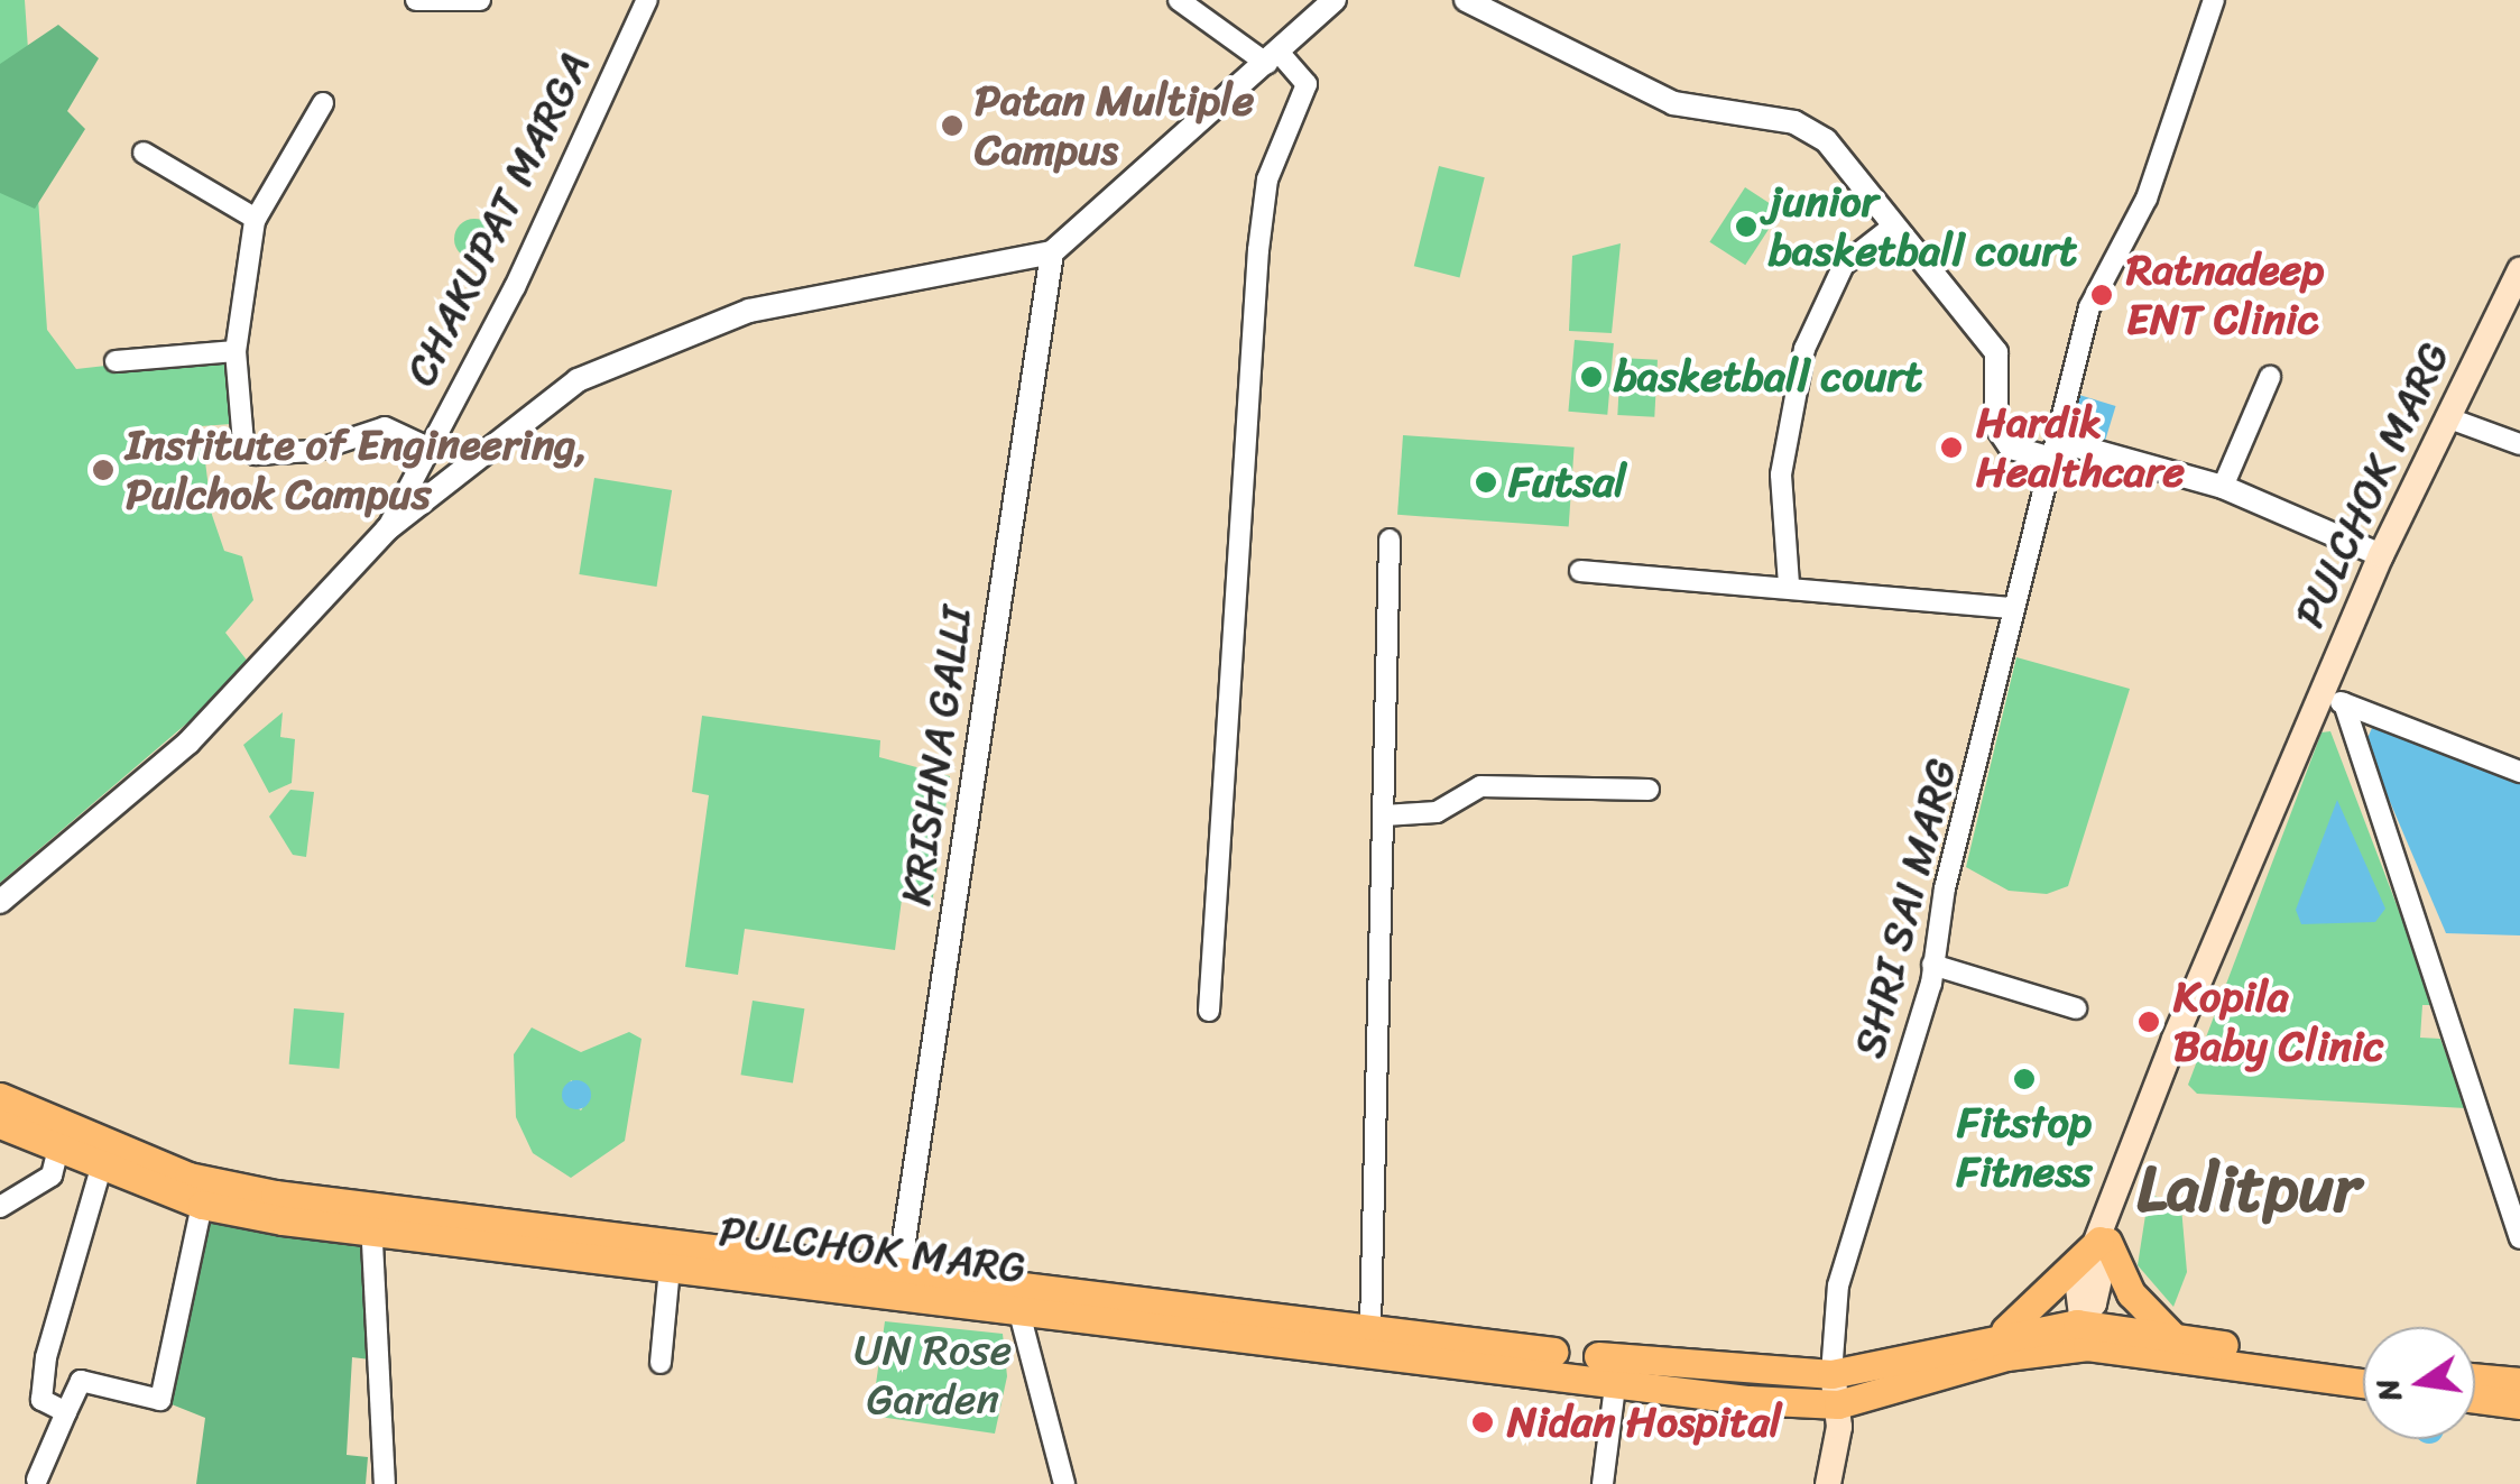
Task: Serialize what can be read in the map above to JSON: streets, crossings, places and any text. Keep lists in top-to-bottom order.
{
  "streets": {
    "main road": ["PULCHOK MARG"],
    "street": ["CHAKUPAT MARGA", "KRISHNA GALLI", "SHRI SAI MARG"]
  },
  "crossings": [
    ["PULCHOK MARG", "KRISHNA GALLI"]
  ],
  "districts": ["Lalitpur"],
  "parks": ["UN Rose Garden"],
  "places": [
    "Patan Multiple Campus",
    "junior basketball court",
    "Ratnadeep ENT Clinic",
    "basketball court",
    "Hardik Healthcare",
    "Institute of Engineering, Pulchok Campus",
    "Futsal",
    "Kopila Baby Clinic",
    "Fitstop Fitness",
    "Nidan Hospital"
  ],
  "north": "left"
}
